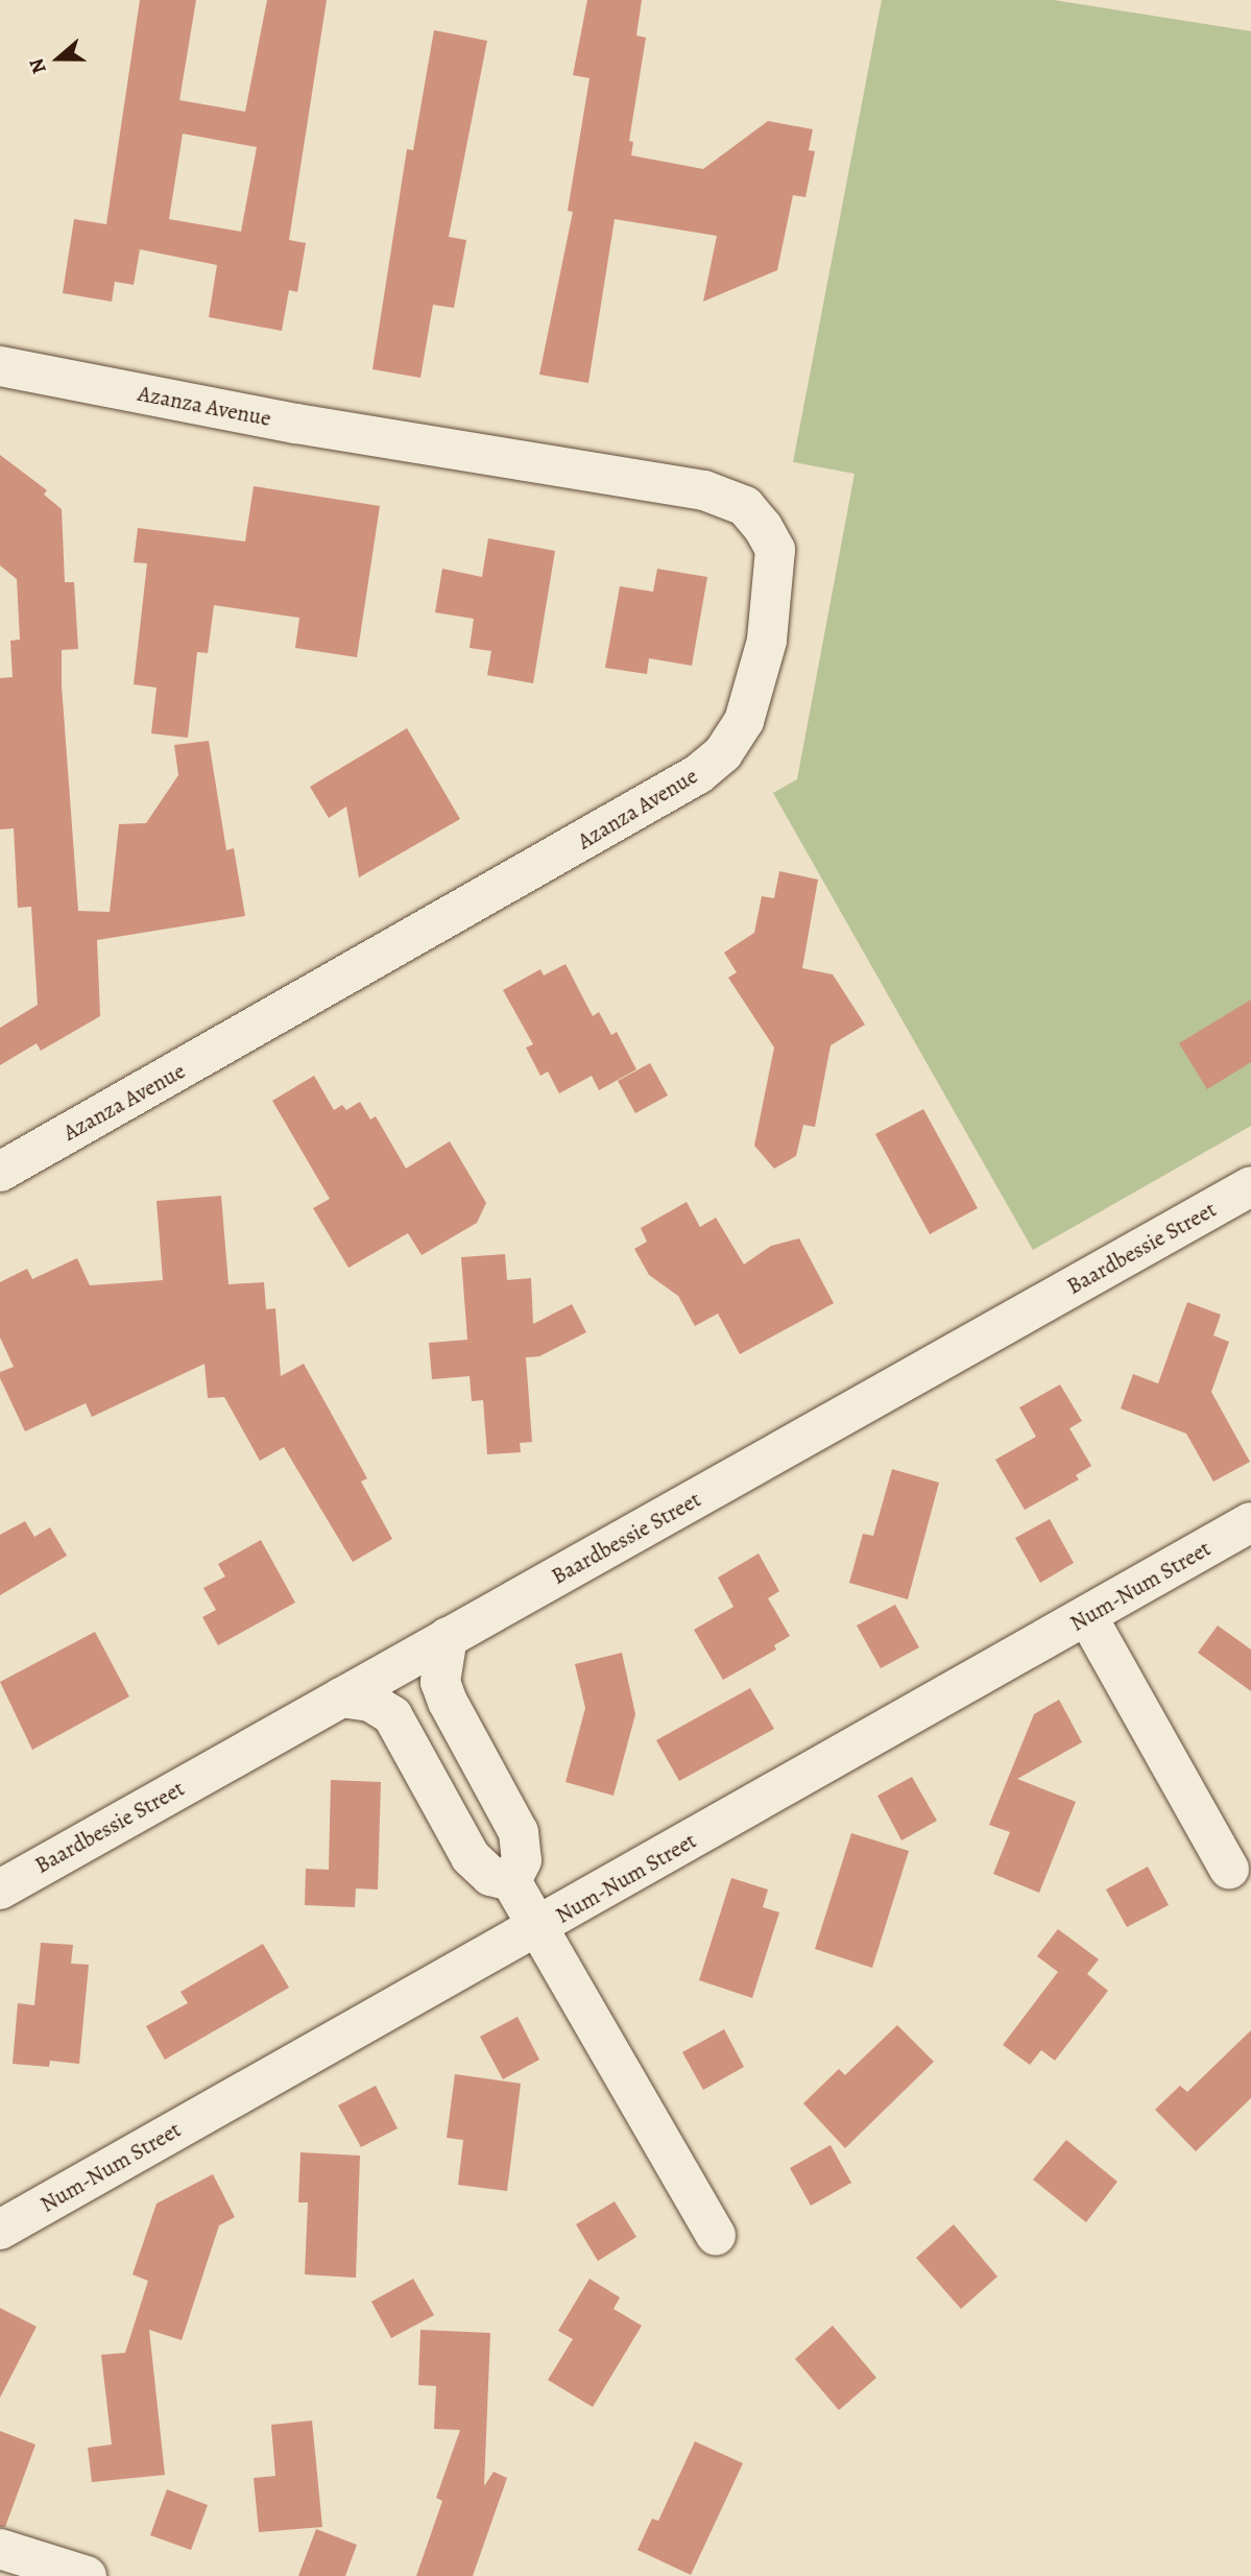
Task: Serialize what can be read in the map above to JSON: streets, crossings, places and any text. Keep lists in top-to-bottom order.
{
  "streets": {
    "street": ["Azanza Avenue", "Baardbessie Street", "Num-Num Street"]
  },
  "north": "left"
}
